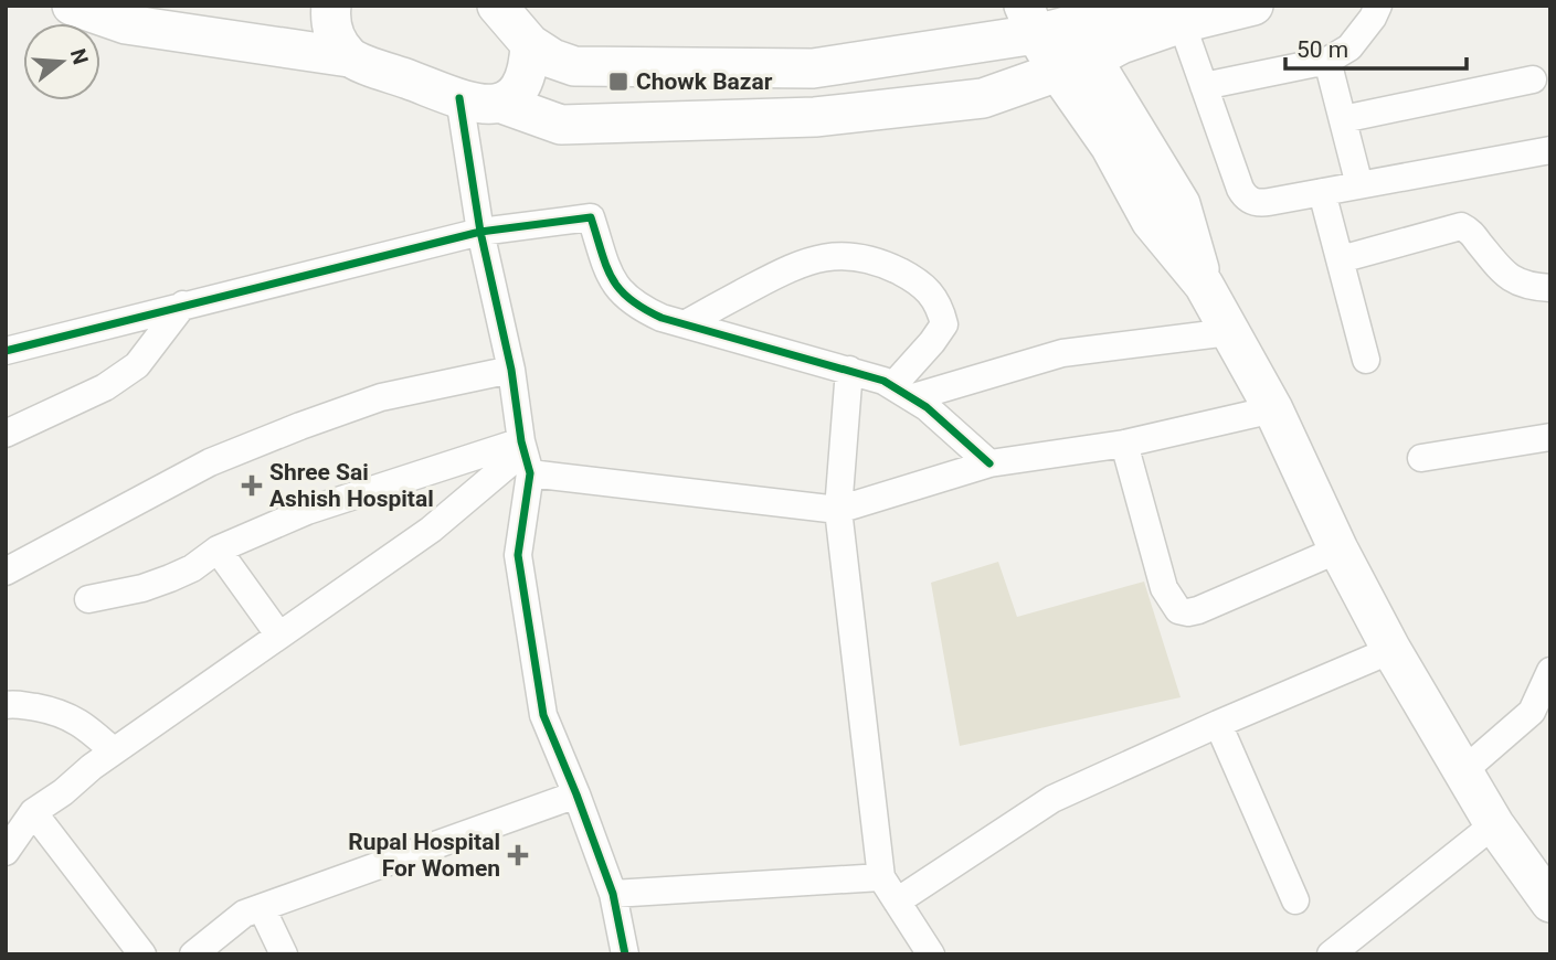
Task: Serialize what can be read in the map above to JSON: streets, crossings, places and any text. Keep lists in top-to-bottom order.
{
  "places": {
    "transit": ["Chowk Bazar"],
    "health": ["Shree Sai Ashish Hospital", "Rupal Hospital For Women"]
  },
  "scale_bar": "50 m",
  "north": "right"
}
